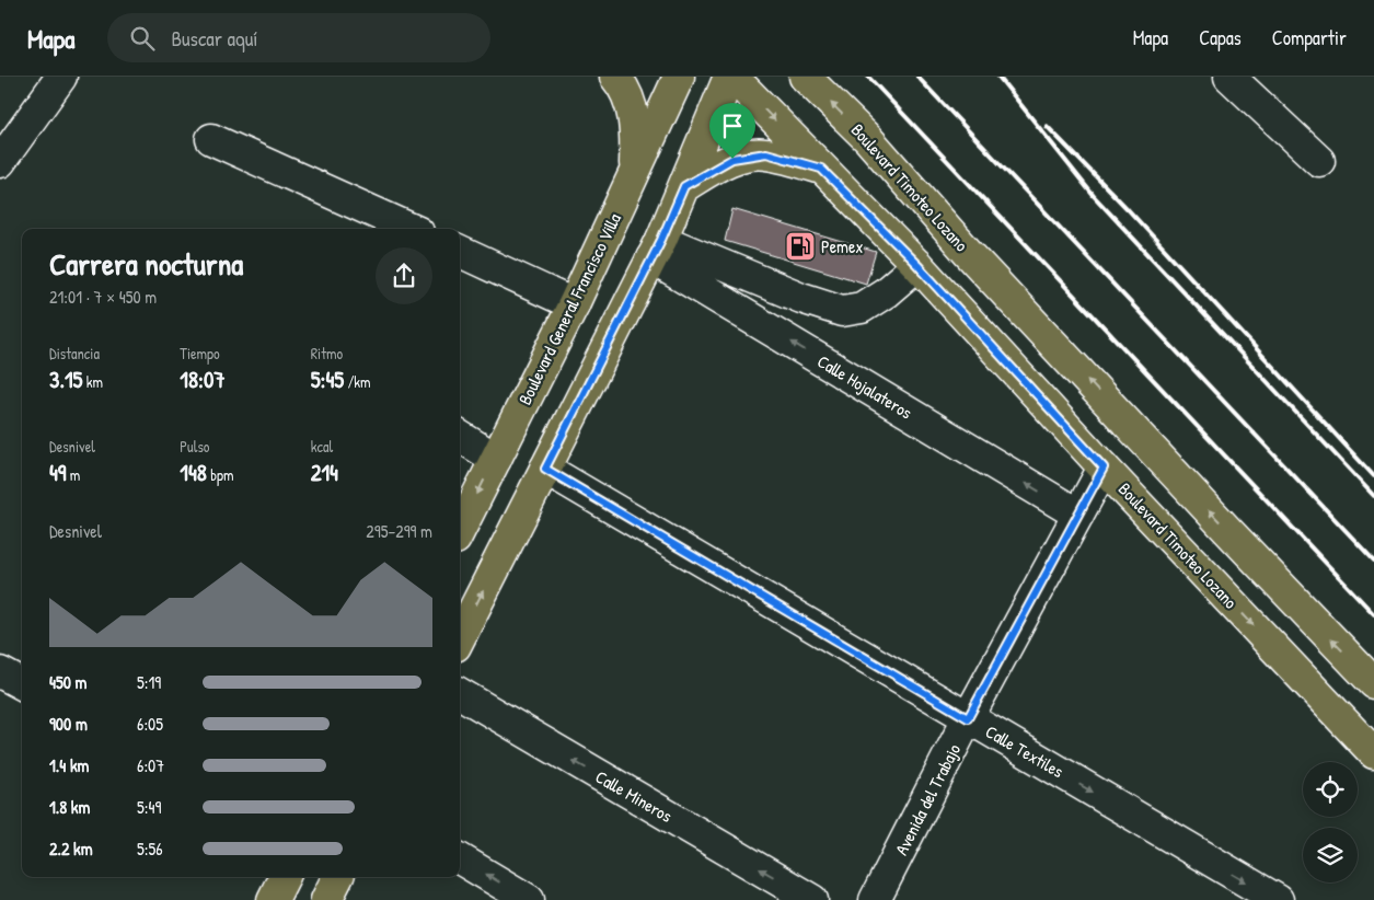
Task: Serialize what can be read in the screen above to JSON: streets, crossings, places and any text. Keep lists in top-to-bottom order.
{
  "streets": {
    "main road": ["Boulevard Timoteo Lozano", "Boulevard General Francisco Villa"],
    "street": [
      "Calle Hojalateros",
      "Calle Textiles",
      "Calle Mineros",
      "Avenida del Trabajo"
    ]
  },
  "crossings": [
    ["Boulevard Timoteo Lozano", "Avenida del Trabajo"],
    ["Calle Hojalateros", "Avenida del Trabajo"],
    ["Calle Textiles", "Avenida del Trabajo"]
  ],
  "one_way": ["Calle Hojalateros", "Calle Textiles", "Calle Mineros"],
  "places": {
    "fuel station": ["Pemex"]
  },
  "page": {
    "header": "Mapa",
    "search": "Buscar aquí",
    "nav": ["Mapa", "Capas", "Compartir"],
    "heading": ["Carrera nocturna", "21:01 · 7 × 450 m"],
    "stats": [
      ["Distancia", "3.15 km"],
      ["Tiempo", "18:07"],
      ["Ritmo", "5:45 /km"],
      ["Desnivel", "49 m"],
      ["Pulso", "148 bpm"],
      ["kcal", "214"]
    ],
    "chart": ["Desnivel", "295–299 m"],
    "list": [
      {
        "name": "450 m",
        "note": "5:19"
      },
      {
        "name": "900 m",
        "note": "6:05"
      },
      {
        "name": "1.4 km",
        "note": "6:07"
      },
      {
        "name": "1.8 km",
        "note": "5:49"
      },
      {
        "name": "2.2 km",
        "note": "5:56"
      }
    ]
  }
}
